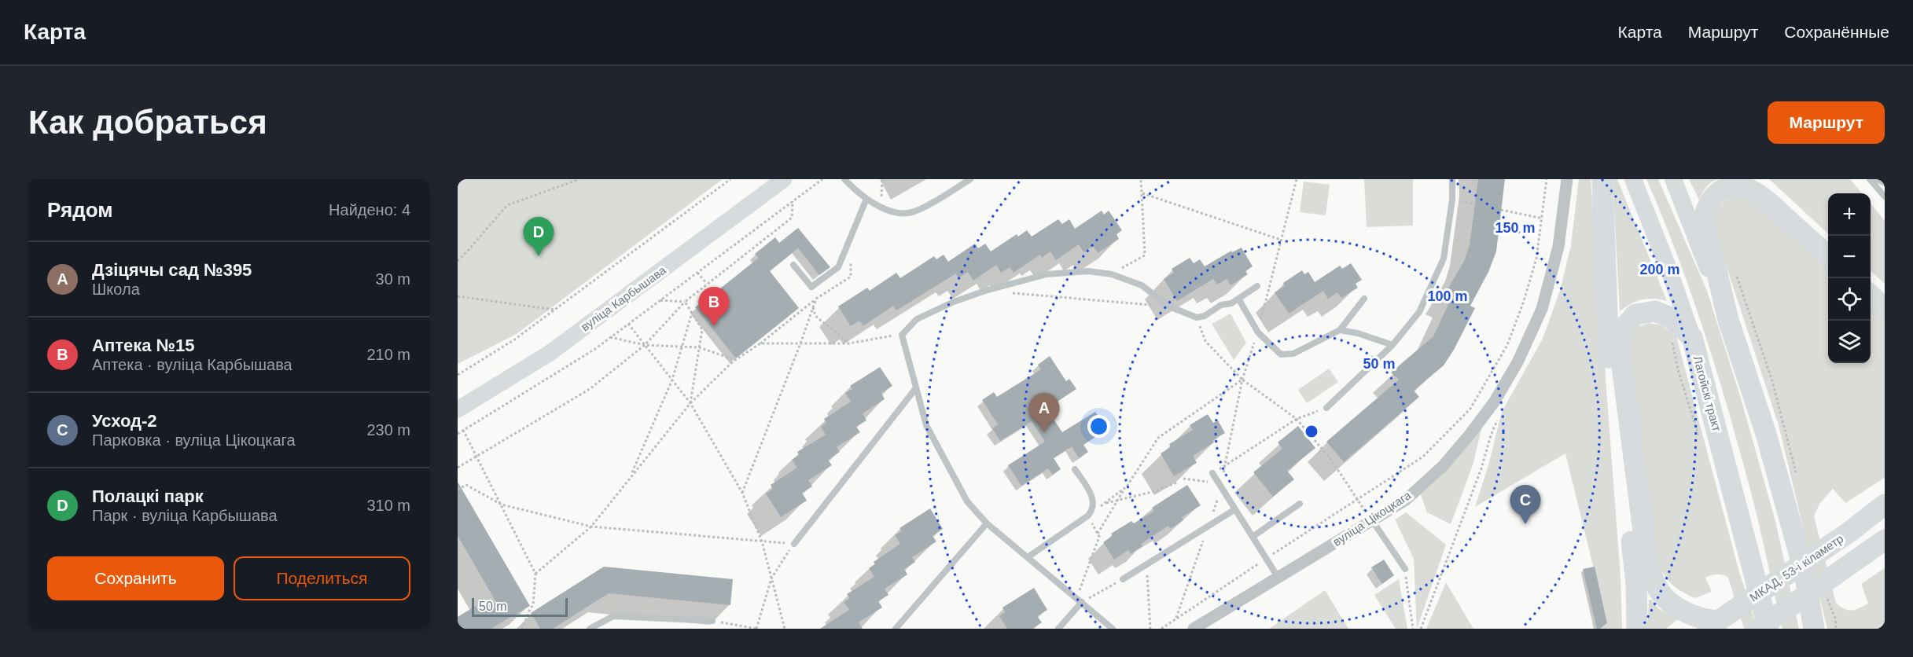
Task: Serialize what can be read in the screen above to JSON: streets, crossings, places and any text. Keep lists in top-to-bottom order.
{
  "streets": {
    "highway": ["Лагойскі тракт", "МКАД, 53-і кіламетр"],
    "main road": ["вуліца Карбышава"],
    "street": ["вуліца Цікоцкага"]
  },
  "scale_bar": "50 m",
  "page": {
    "header": "Карта",
    "nav": ["Карта", "Маршрут", "Сохранённые"],
    "buttons": [
      "Маршрут",
      ["Сохранить", "Поделиться"]
    ],
    "title": "Как добраться",
    "heading": ["Рядом", "Найдено: 4"],
    "map_buttons": ["+", "−"],
    "pins": [
      "D",
      "B",
      "A",
      "C"
    ],
    "list": [
      {
        "mark": "A",
        "name": "Дзіцячы сад №395",
        "note": "Школа",
        "value": "30 m"
      },
      {
        "mark": "B",
        "name": "Аптека №15",
        "note": "Аптека · вуліца Карбышава",
        "value": "210 m"
      },
      {
        "mark": "C",
        "name": "Усход-2",
        "note": "Парковка · вуліца Цікоцкага",
        "value": "230 m"
      },
      {
        "mark": "D",
        "name": "Полацкі парк",
        "note": "Парк · вуліца Карбышава",
        "value": "310 m"
      }
    ],
    "scale": "50 m"
  },
  "rings": [
    "150 m",
    "200 m",
    "100 m",
    "50 m"
  ]
}
